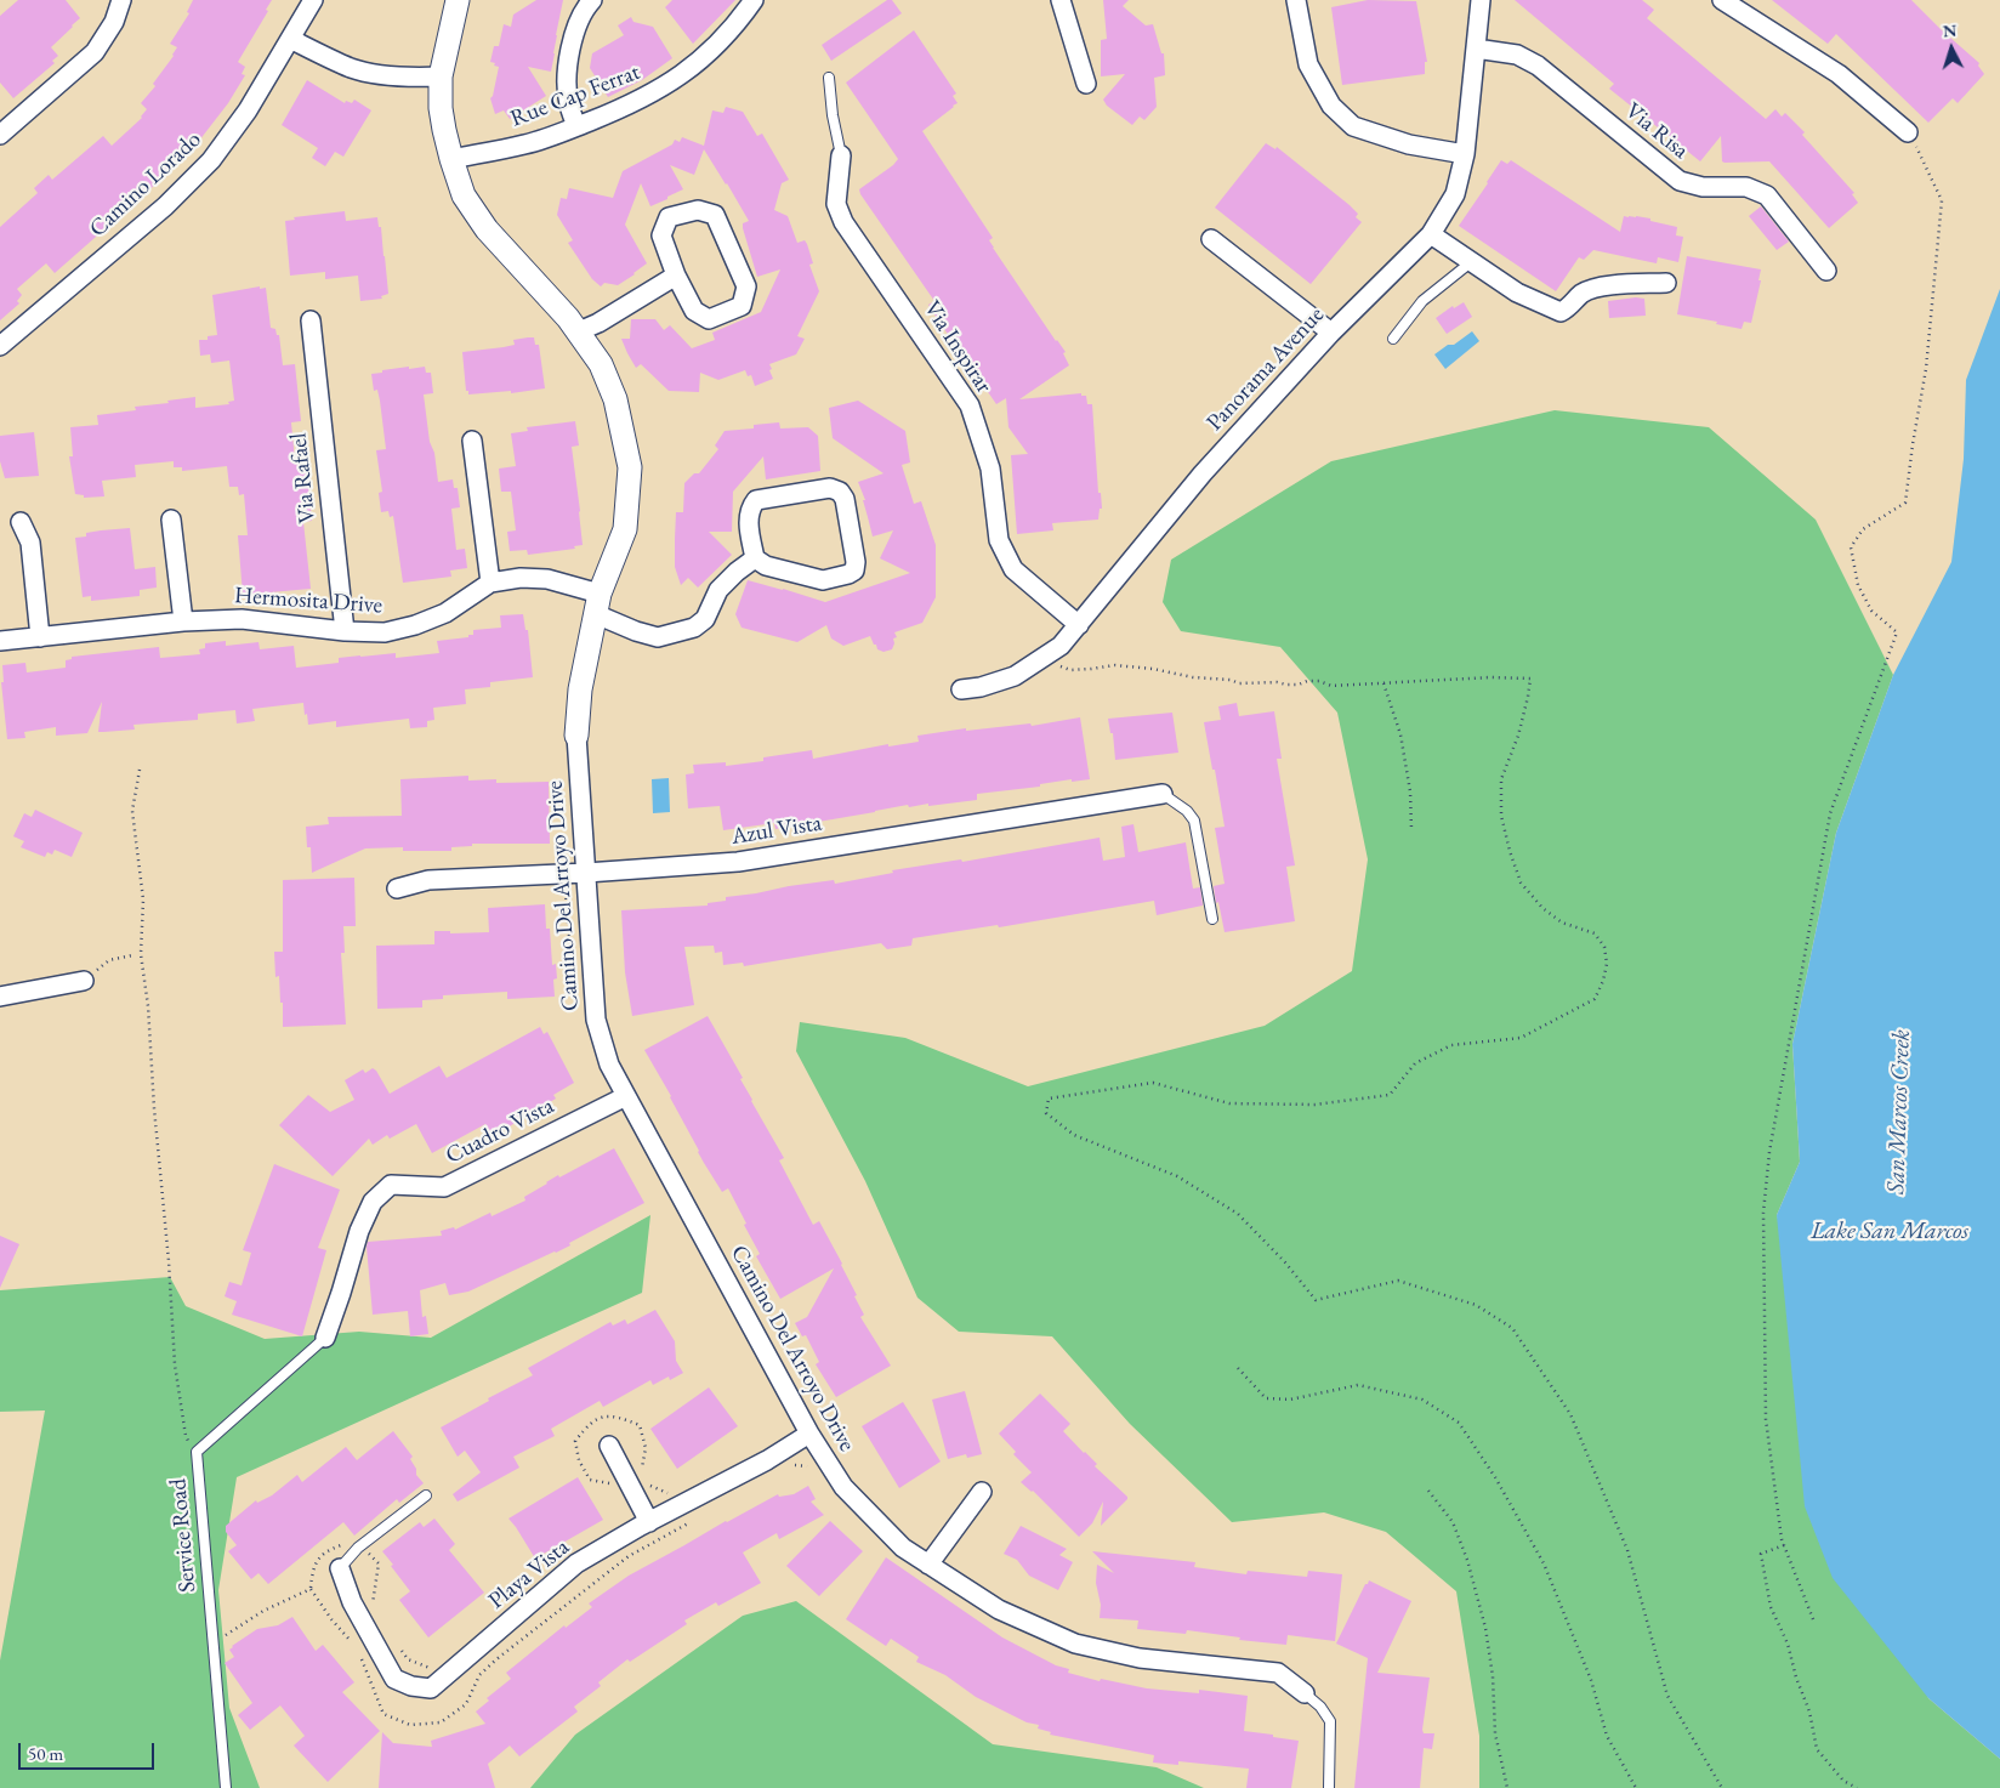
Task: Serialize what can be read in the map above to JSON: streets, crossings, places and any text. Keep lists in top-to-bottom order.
{
  "streets": {
    "street": [
      "Rue Cap Ferrat",
      "Via Risa",
      "Camino Lorado",
      "Via Inspirar",
      "Panorama Avenue",
      "Via Rafael",
      "Hermosita Drive",
      "Azul Vista",
      "Camino Del Arroyo Drive",
      "Cuadro Vista",
      "Playa Vista"
    ],
    "lane": ["Service Road"]
  },
  "crossings": [
    ["Via Risa", "Panorama Avenue"],
    ["Via Inspirar", "Panorama Avenue"],
    ["Via Rafael", "Hermosita Drive"],
    ["Azul Vista", "Camino Del Arroyo Drive"],
    ["Camino Del Arroyo Drive", "Cuadro Vista"],
    ["Camino Del Arroyo Drive", "Playa Vista"],
    ["Cuadro Vista", "Service Road"]
  ],
  "water": ["San Marcos Creek", "Lake San Marcos"],
  "scale_bar": "50 m",
  "north": "top"
}
